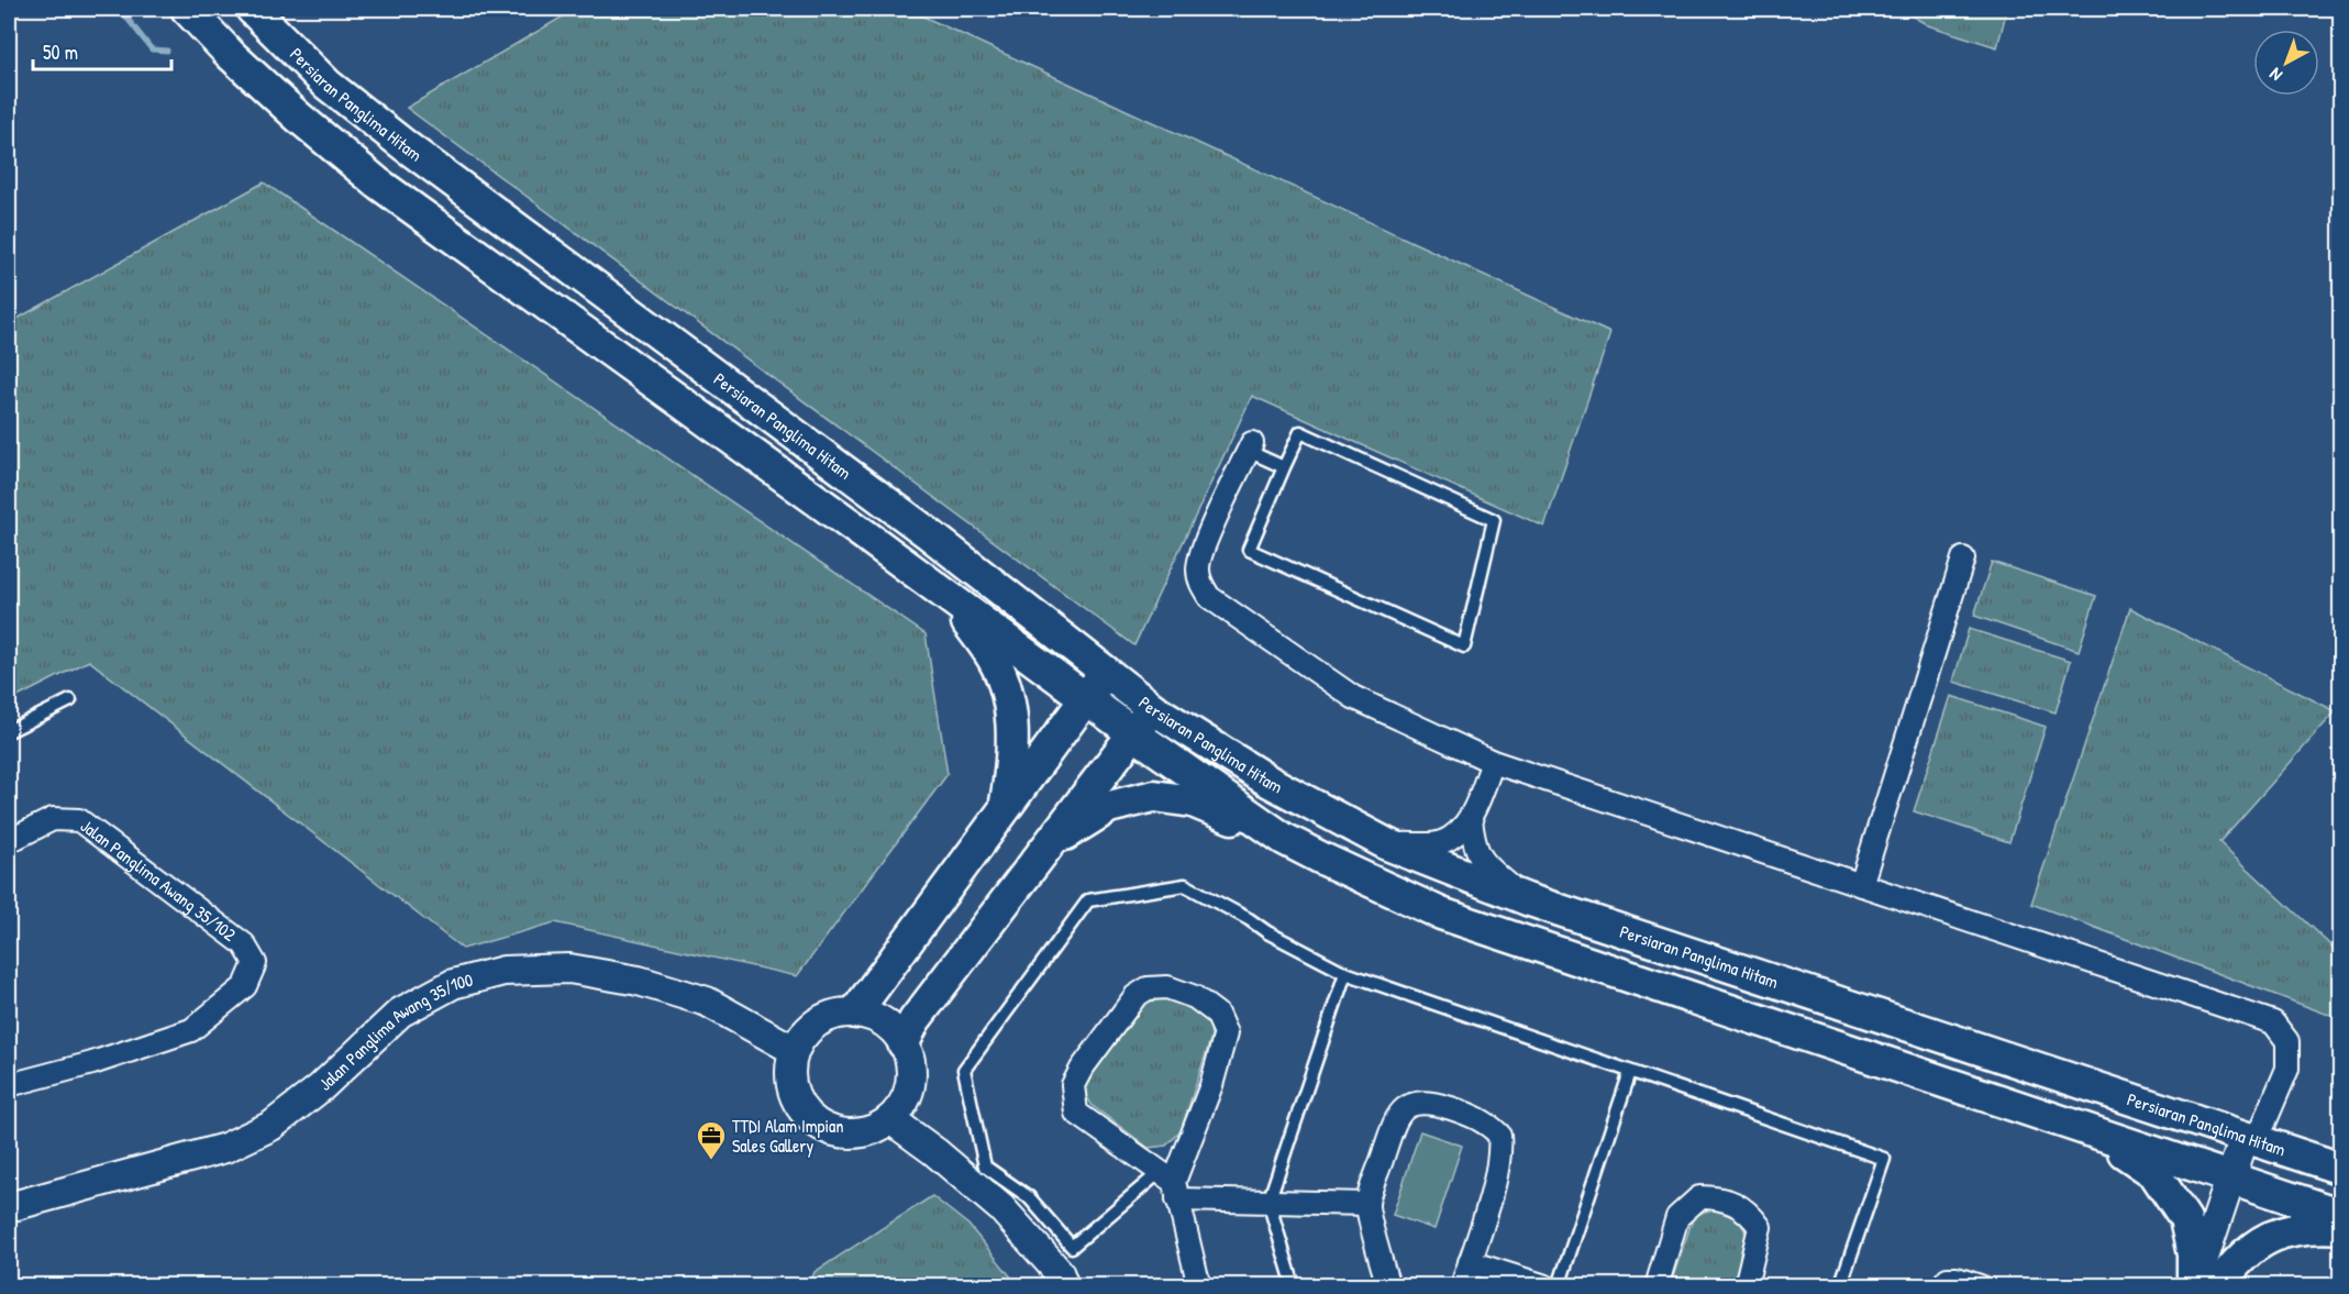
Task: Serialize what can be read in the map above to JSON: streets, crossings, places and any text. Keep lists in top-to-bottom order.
{
  "streets": {
    "main road": ["Persiaran Panglima Hitam"],
    "street": ["Jalan Panglima Awang 35/102", "Jalan Panglima Awang 35/100"]
  },
  "places": {
    "office": ["TTDI Alam Impian Sales Gallery"]
  },
  "scale_bar": "50 m",
  "north": "bottom left"
}
